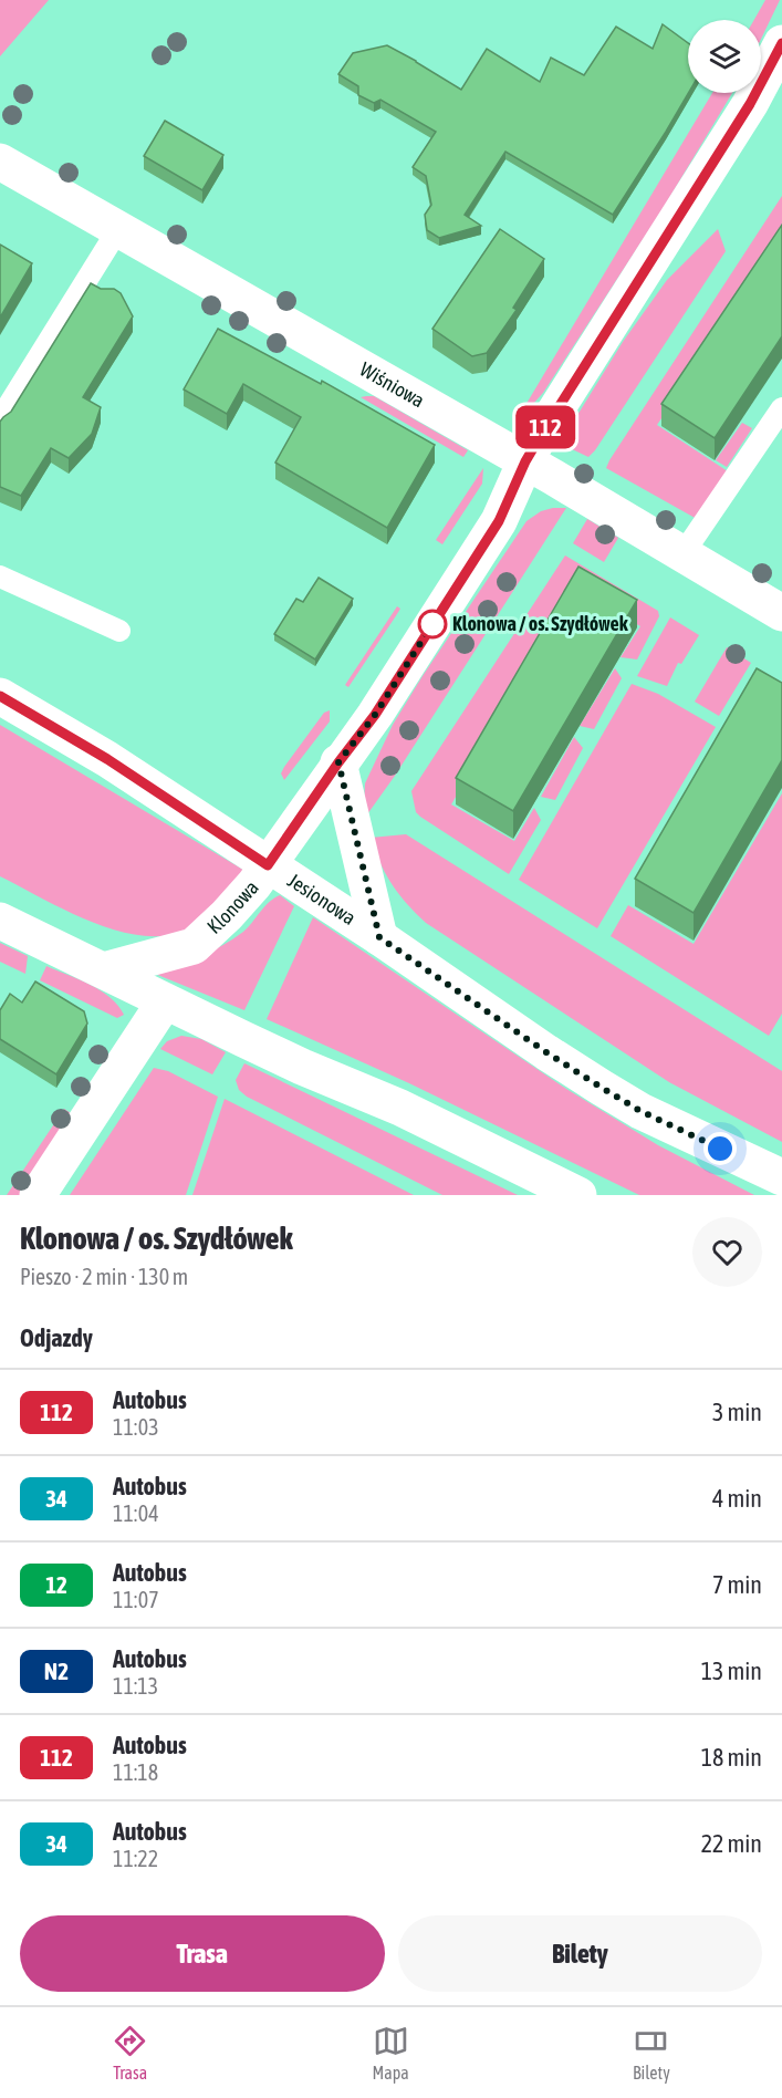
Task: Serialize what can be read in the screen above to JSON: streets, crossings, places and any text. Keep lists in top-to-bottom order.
{
  "streets": {
    "street": ["Wiśniowa", "Jesionowa", "Klonowa"]
  },
  "crossings": [
    ["Wiśniowa", "Klonowa"],
    ["Jesionowa", "Klonowa"]
  ],
  "places": ["Klonowa / os. Szydłówek"],
  "lines": ["bus line 112"],
  "page": {
    "on_map": "112",
    "heading": [
      ["Klonowa / os. Szydłówek", "Pieszo · 2 min · 130 m"],
      "Odjazdy"
    ],
    "list": [
      {
        "mark": "112",
        "name": "Autobus",
        "note": "11:03",
        "value": "3 min"
      },
      {
        "mark": "34",
        "name": "Autobus",
        "note": "11:04",
        "value": "4 min"
      },
      {
        "mark": "12",
        "name": "Autobus",
        "note": "11:07",
        "value": "7 min"
      },
      {
        "mark": "N2",
        "name": "Autobus",
        "note": "11:13",
        "value": "13 min"
      },
      {
        "mark": "112",
        "name": "Autobus",
        "note": "11:18",
        "value": "18 min"
      },
      {
        "mark": "34",
        "name": "Autobus",
        "note": "11:22",
        "value": "22 min"
      }
    ],
    "buttons": ["Trasa", "Bilety"],
    "tabs": ["Trasa", "Mapa", "Bilety"]
  }
}
